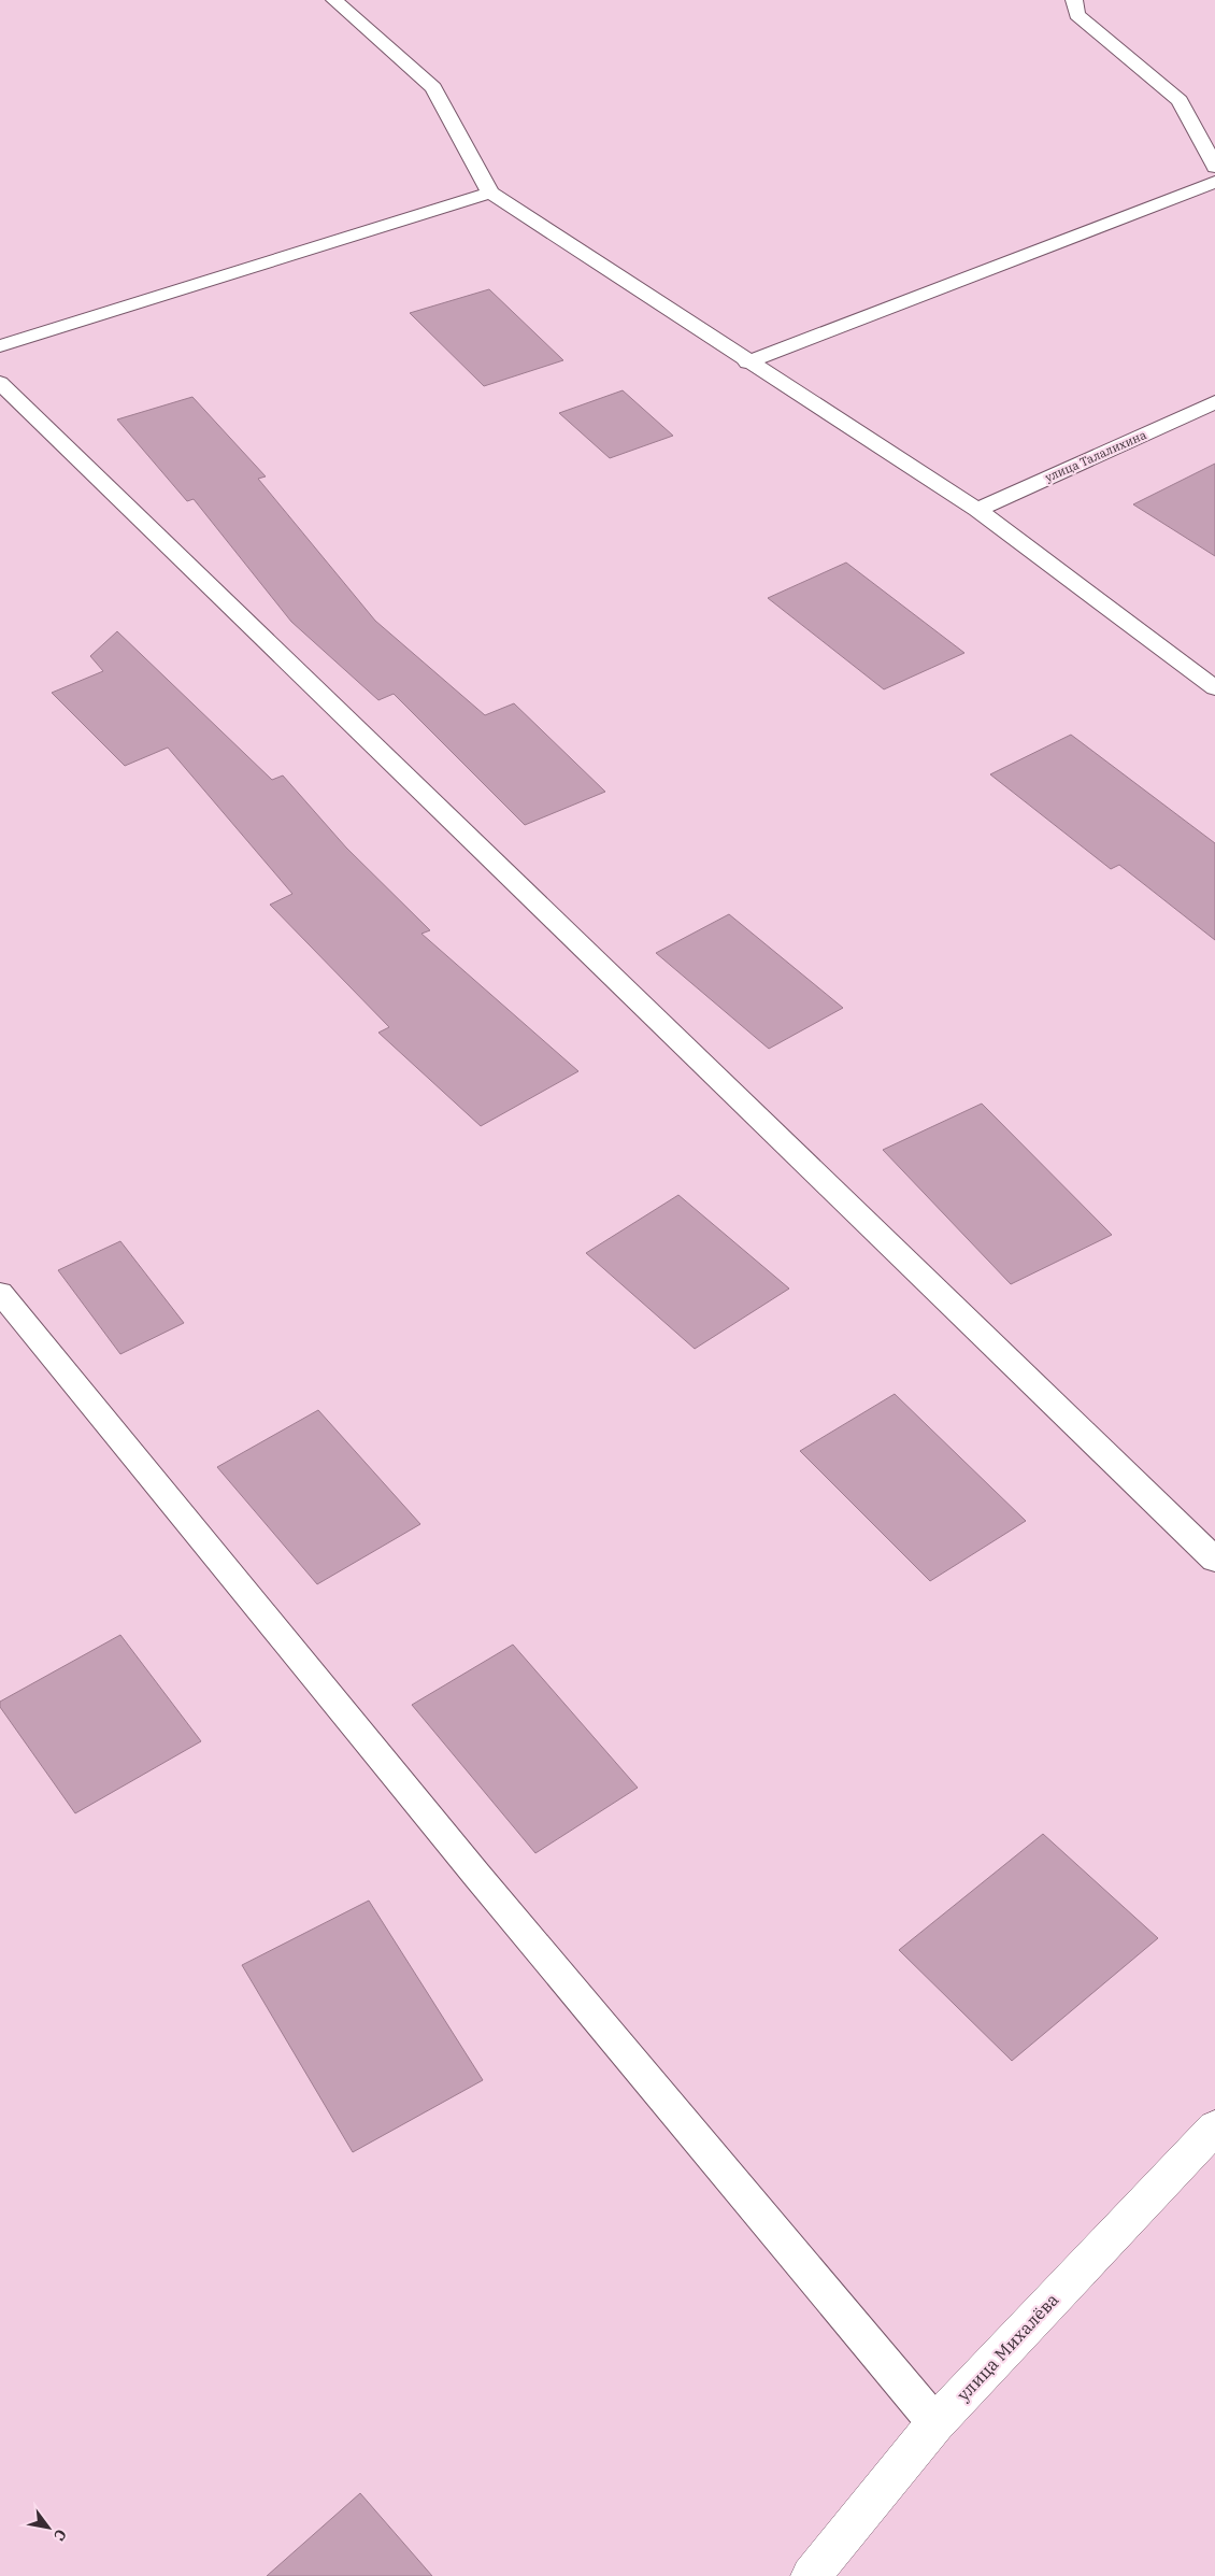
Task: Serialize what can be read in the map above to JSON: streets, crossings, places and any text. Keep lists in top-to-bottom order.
{
  "streets": {
    "street": ["улица Михалёва"],
    "lane": ["улица Талалихина"]
  },
  "north": "bottom right"
}
